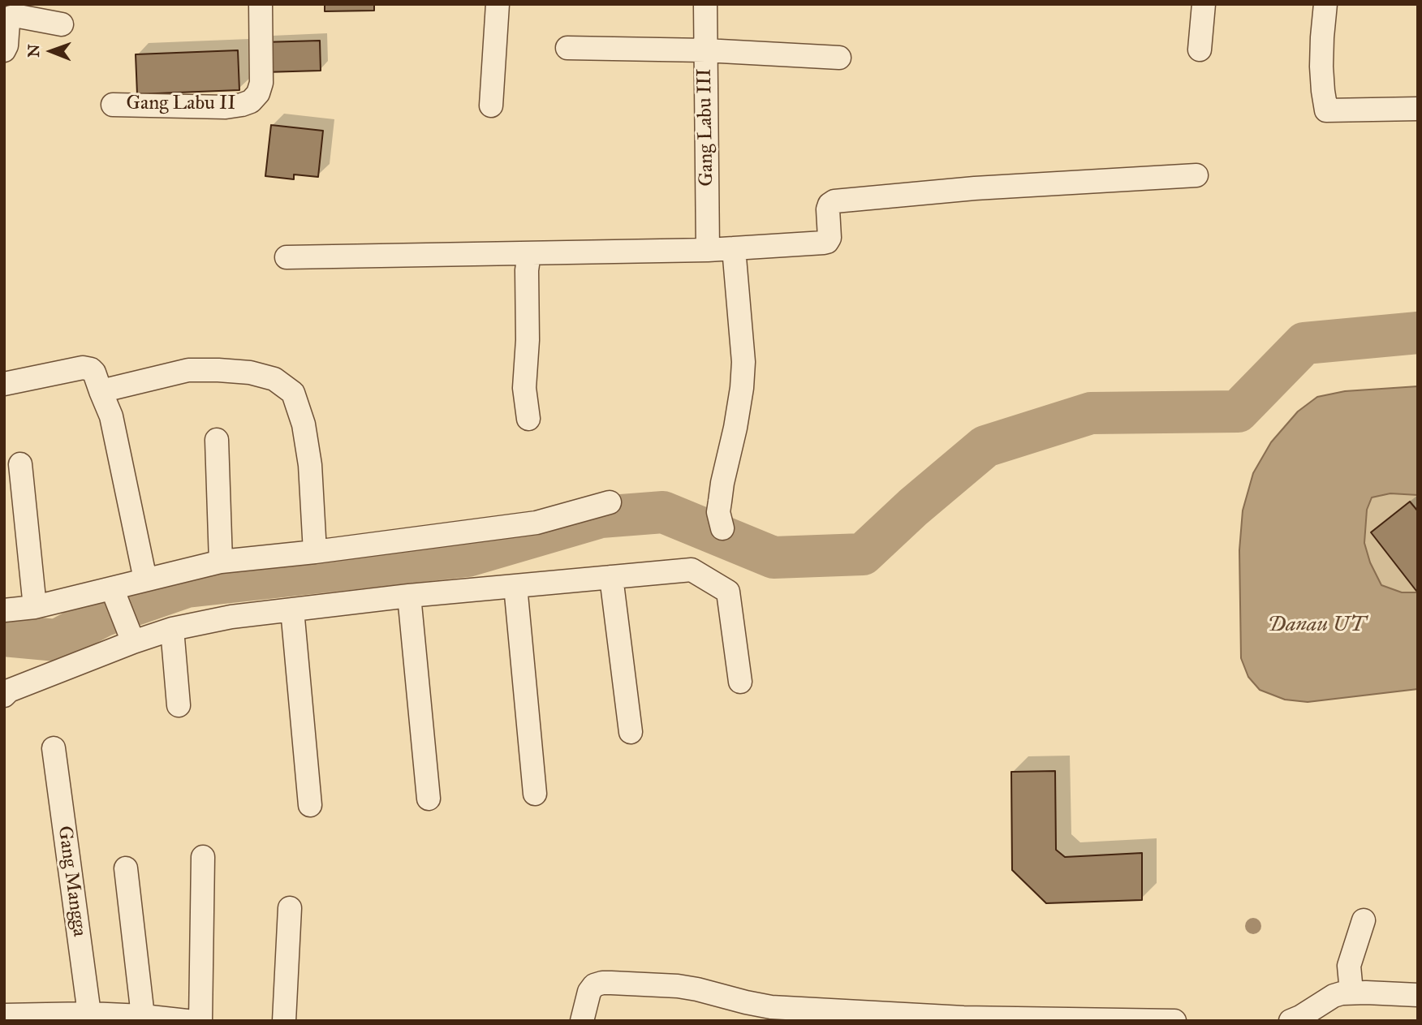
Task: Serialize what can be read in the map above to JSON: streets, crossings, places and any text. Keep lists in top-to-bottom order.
{
  "streets": {
    "street": ["Gang Labu II", "Gang Labu III", "Gang Mangga"]
  },
  "water": ["Danau UT"],
  "north": "left"
}
